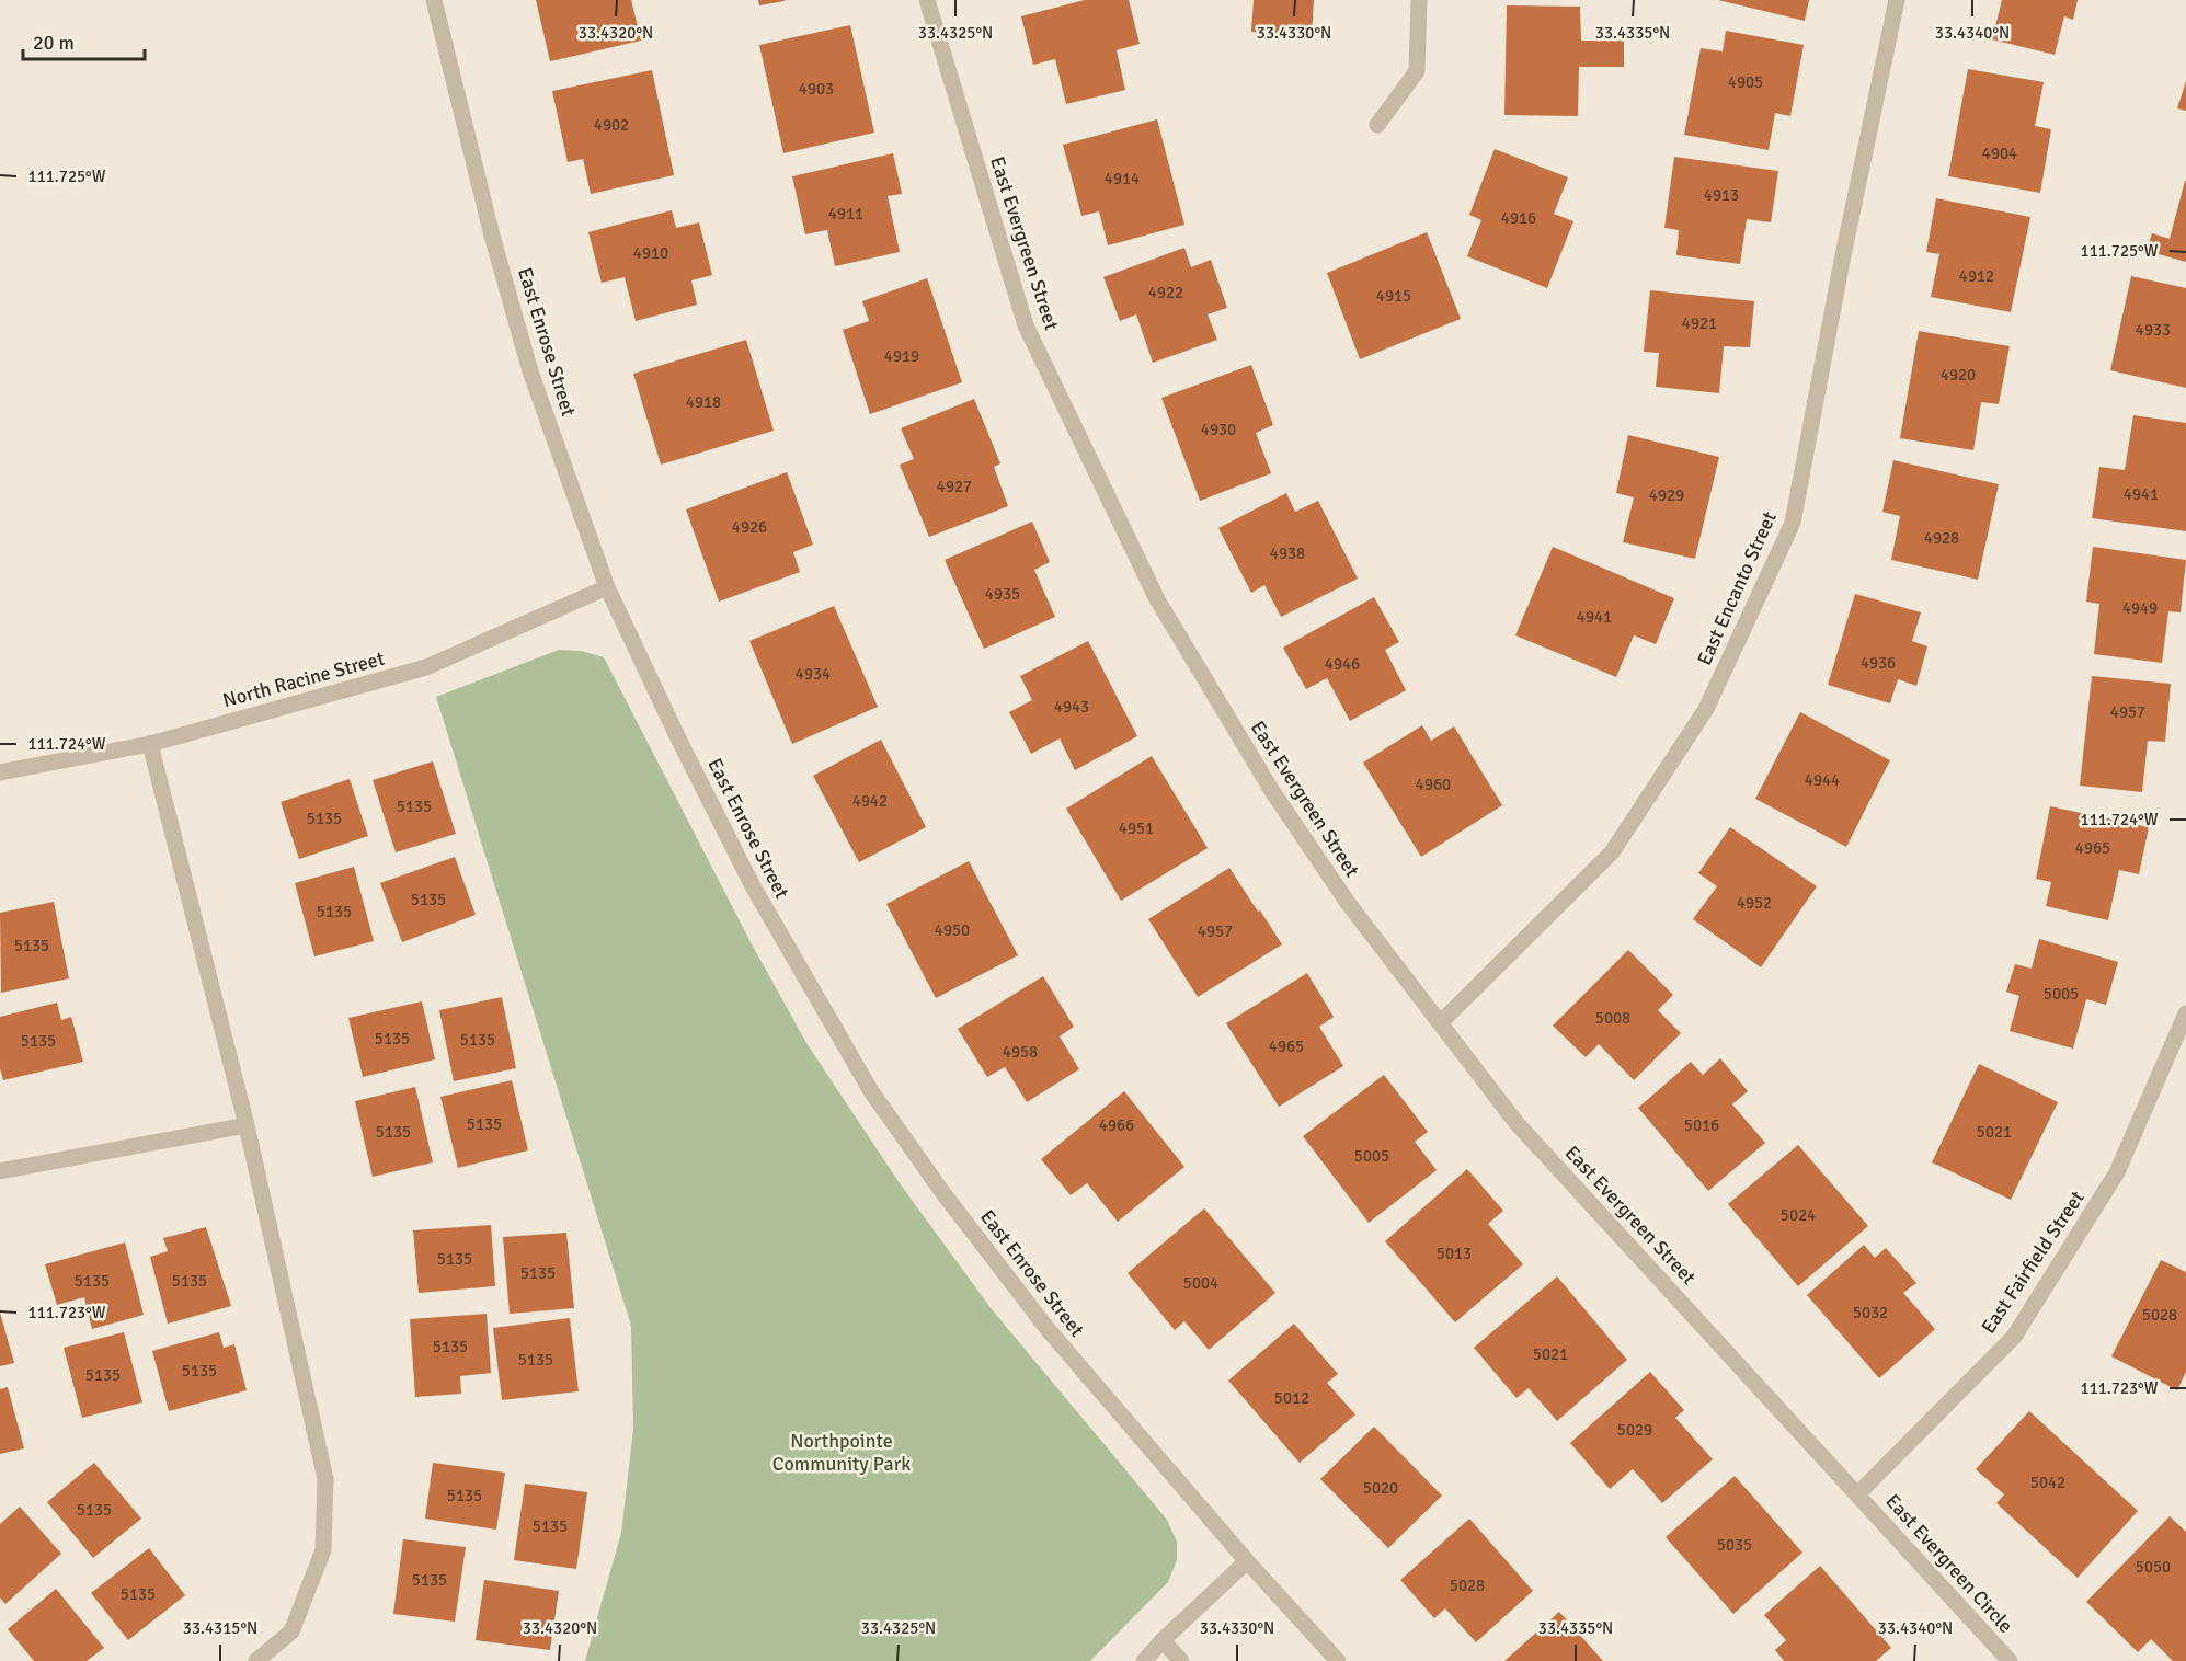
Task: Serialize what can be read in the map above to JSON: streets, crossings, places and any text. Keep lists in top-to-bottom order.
{
  "streets": {
    "street": [
      "East Evergreen Street",
      "East Enrose Street",
      "East Encanto Street",
      "North Racine Street",
      "East Fairfield Street",
      "East Evergreen Circle"
    ]
  },
  "crossings": [
    ["East Evergreen Street", "East Encanto Street"],
    ["East Evergreen Street", "East Fairfield Street"],
    ["East Evergreen Street", "East Evergreen Circle"],
    ["East Enrose Street", "North Racine Street"],
    ["East Fairfield Street", "East Evergreen Circle"]
  ],
  "parks": ["Northpointe Community Park"],
  "house_numbers": [
    "4905",
    "4903",
    "4902",
    "4904",
    "4914",
    "4913",
    "4911",
    "4916",
    "4910",
    "4912",
    "4922",
    "4915",
    "4921",
    "4933",
    "4919",
    "4920",
    "4918",
    "4930",
    "4927",
    "4941",
    "4929",
    "4926",
    "4928",
    "4938",
    "4935",
    "4949",
    "4941",
    "4936",
    "4946",
    "4934",
    "4943",
    "4957",
    "4944",
    "4960",
    "4942",
    "5135",
    "5135",
    "4951",
    "4965",
    "5135",
    "4952",
    "5135",
    "4950",
    "4957",
    "5135",
    "5005",
    "5008",
    "5135",
    "5135",
    "5135",
    "4965",
    "4958",
    "5135",
    "4966",
    "5016",
    "5135",
    "5021",
    "5005",
    "5024",
    "5013",
    "5135",
    "5135",
    "5135",
    "5135",
    "5004",
    "5032",
    "5028",
    "5135",
    "5021",
    "5135",
    "5135",
    "5135",
    "5012",
    "5029",
    "5042",
    "5020",
    "5135",
    "5135",
    "5135",
    "5035",
    "5050",
    "5135",
    "5028",
    "5135"
  ],
  "scale_bar": "20 m",
  "coordinates": [
    "33.4320°N",
    "33.4325°N",
    "33.4330°N",
    "33.4335°N",
    "33.4340°N",
    "111.725°W",
    "111.724°W",
    "111.723°W",
    "33.4315°N"
  ]
}
